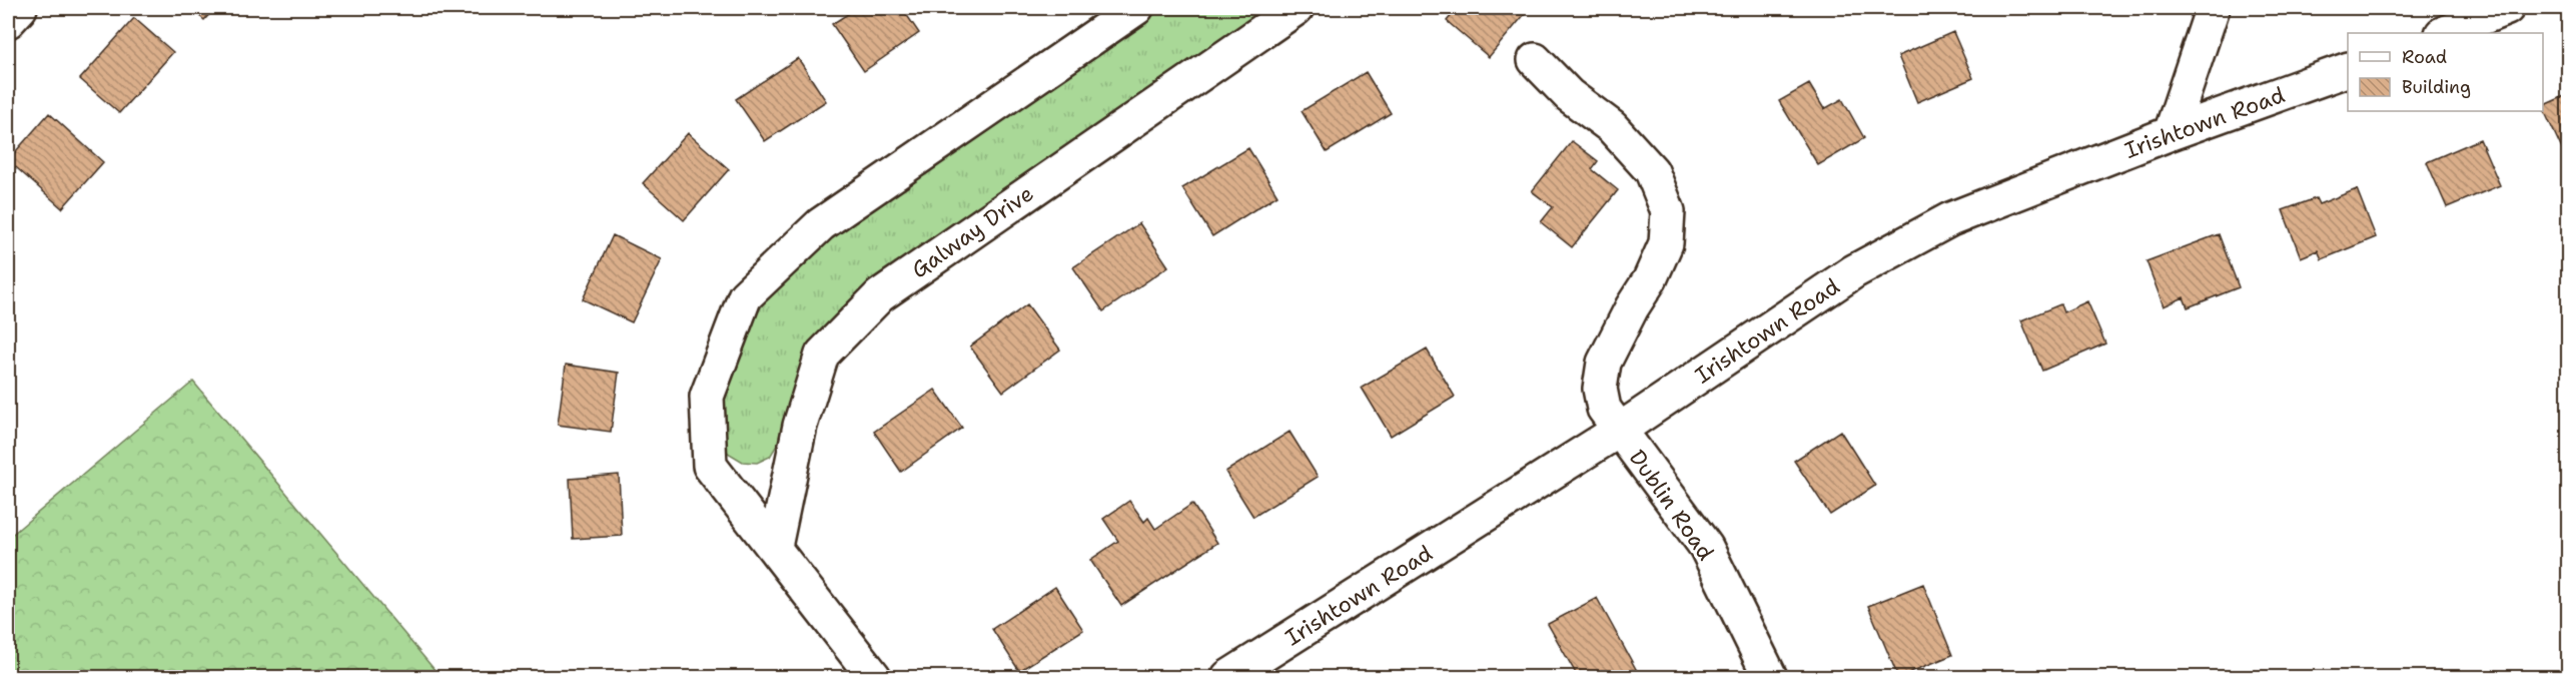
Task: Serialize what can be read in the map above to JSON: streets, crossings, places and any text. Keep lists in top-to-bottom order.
{
  "streets": {
    "street": ["Irishtown Road", "Galway Drive", "Dublin Road"]
  },
  "crossings": [
    ["Irishtown Road", "Dublin Road"]
  ],
  "legend": ["Road", "Building"]
}
